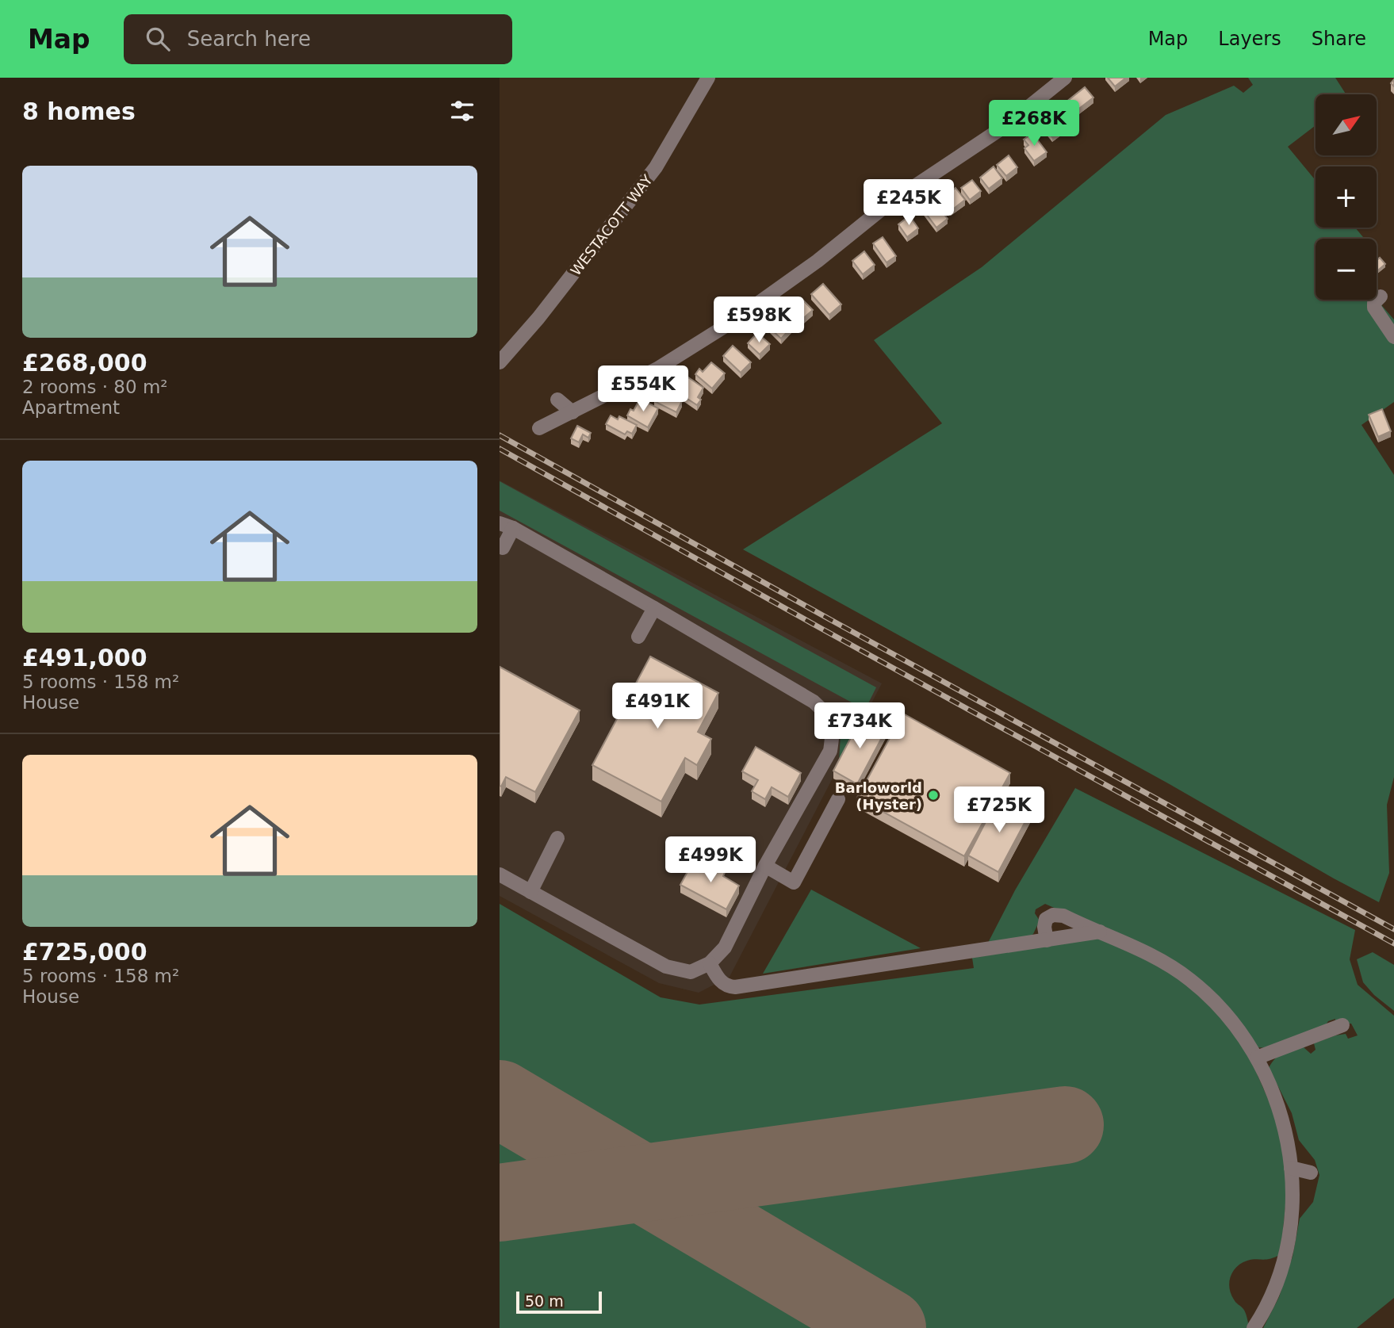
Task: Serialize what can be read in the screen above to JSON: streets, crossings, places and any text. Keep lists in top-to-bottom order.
{
  "streets": {
    "street": ["WESTACOTT WAY"]
  },
  "places": ["Barloworld (Hyster)"],
  "scale_bar": "50 m",
  "north": "top right",
  "page": {
    "header": "Map",
    "search": "Search here",
    "nav": ["Map", "Layers", "Share"],
    "heading": "8 homes",
    "map_buttons": ["+", "−"],
    "price": [
      "£268K",
      "£245K",
      "£598K",
      "£554K",
      "£491K",
      "£734K",
      "£725K",
      "£499K"
    ],
    "list": [
      {
        "name": "£268,000",
        "note": "2 rooms · 80 m² · Apartment"
      },
      {
        "name": "£491,000",
        "note": "5 rooms · 158 m² · House"
      },
      {
        "name": "£725,000",
        "note": "5 rooms · 158 m² · House"
      }
    ],
    "scale": "50 m"
  }
}
